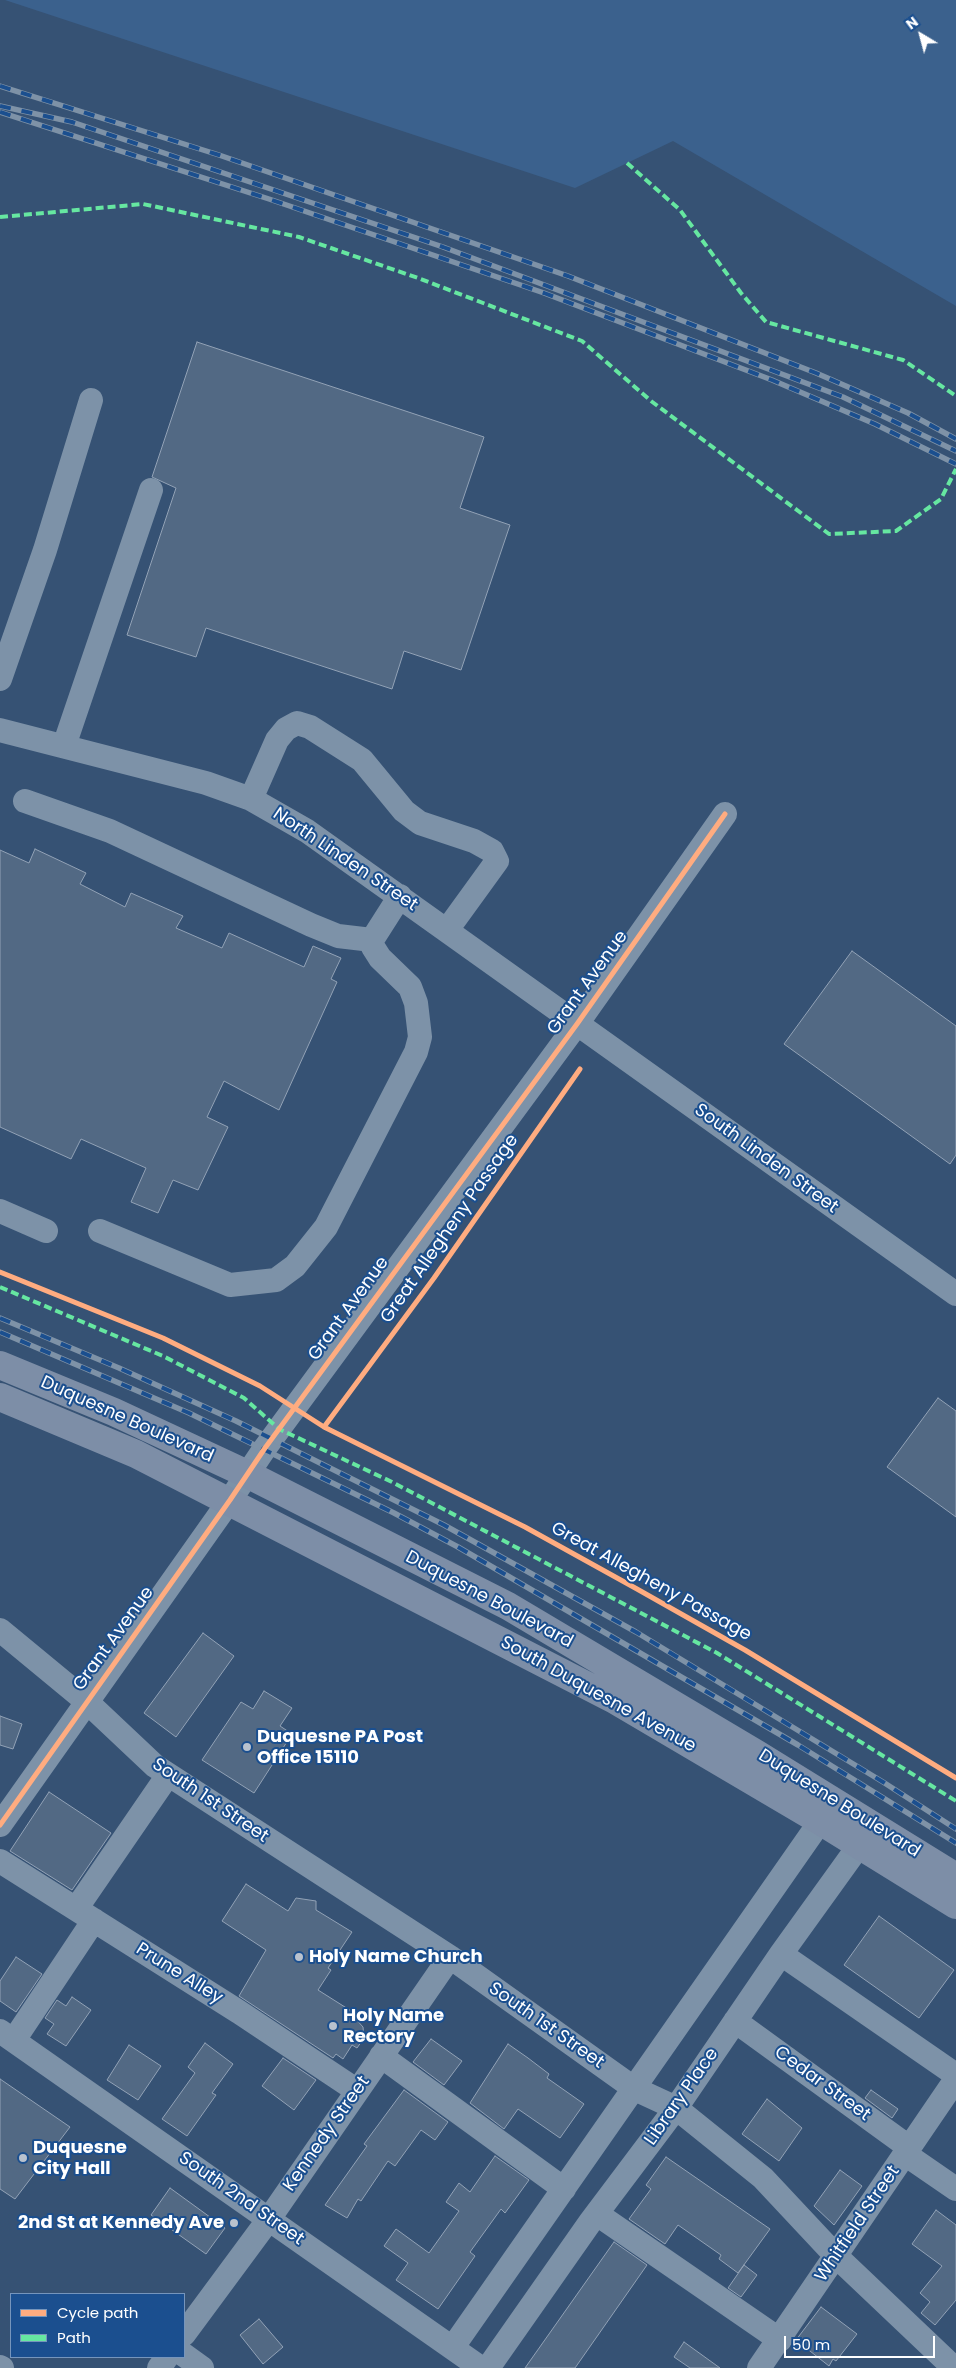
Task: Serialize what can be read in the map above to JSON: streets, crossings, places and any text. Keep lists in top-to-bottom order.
{
  "streets": {
    "main road": ["Duquesne Boulevard", "South Duquesne Avenue"],
    "street": [
      "North Linden Street",
      "Grant Avenue",
      "South Linden Street",
      "South 1st Street",
      "Prune Alley",
      "Cedar Street",
      "Library Place",
      "Kennedy Street",
      "South 2nd Street",
      "Whitfield Street"
    ],
    "cycle path": ["Great Allegheny Passage"]
  },
  "crossings": [
    ["North Linden Street", "Grant Avenue"],
    ["North Linden Street", "South Linden Street"],
    ["Grant Avenue", "South Linden Street"],
    ["Grant Avenue", "Duquesne Boulevard"],
    ["Grant Avenue", "South Duquesne Avenue"],
    ["Grant Avenue", "South 1st Street"],
    ["Duquesne Boulevard", "South Duquesne Avenue"],
    ["Duquesne Boulevard", "Library Place"],
    ["South Duquesne Avenue", "Library Place"],
    ["South 1st Street", "Library Place"],
    ["South 1st Street", "Kennedy Street"],
    ["South 1st Street", "Whitfield Street"],
    ["Prune Alley", "Kennedy Street"],
    ["Cedar Street", "Library Place"],
    ["Cedar Street", "Whitfield Street"],
    ["Kennedy Street", "South 2nd Street"]
  ],
  "places": [
    "Duquesne PA Post Office 15110",
    "Holy Name Church",
    "Holy Name Rectory",
    "Duquesne City Hall",
    "2nd St at Kennedy Ave"
  ],
  "legend": ["Cycle path", "Path"],
  "scale_bar": "50 m",
  "north": "top left"
}
